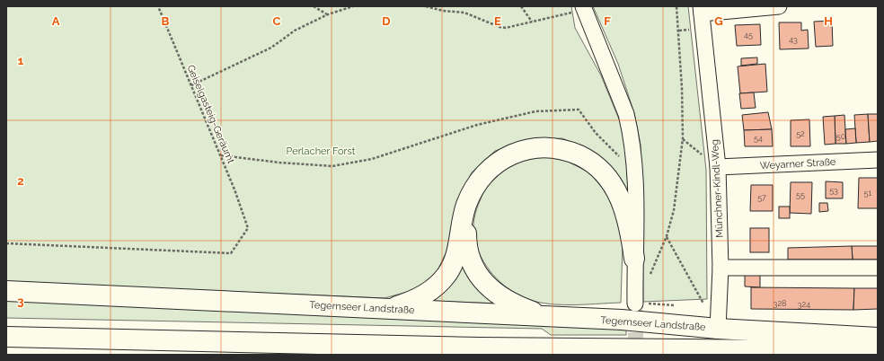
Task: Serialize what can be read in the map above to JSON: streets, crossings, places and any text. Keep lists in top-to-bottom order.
{
  "streets": {
    "main road": ["Tegernseer Landstraße"],
    "street": ["Weyarner Straße", "Münchner-Kindl-Weg"],
    "path": ["Geiselgasteig-Geräumt"]
  },
  "crossings": [
    ["Weyarner Straße", "Münchner-Kindl-Weg"],
    ["Münchner-Kindl-Weg", "Tegernseer Landstraße"]
  ],
  "parks": ["Perlacher Forst"],
  "house_numbers": [
    "45",
    "43",
    "52",
    "50",
    "54",
    "53",
    "51",
    "55",
    "57",
    "328",
    "324"
  ],
  "grid": {
    "columns": [
      "A",
      "B",
      "C",
      "D",
      "E",
      "F",
      "G",
      "H"
    ],
    "rows": ["1", "2", "3"]
  }
}
